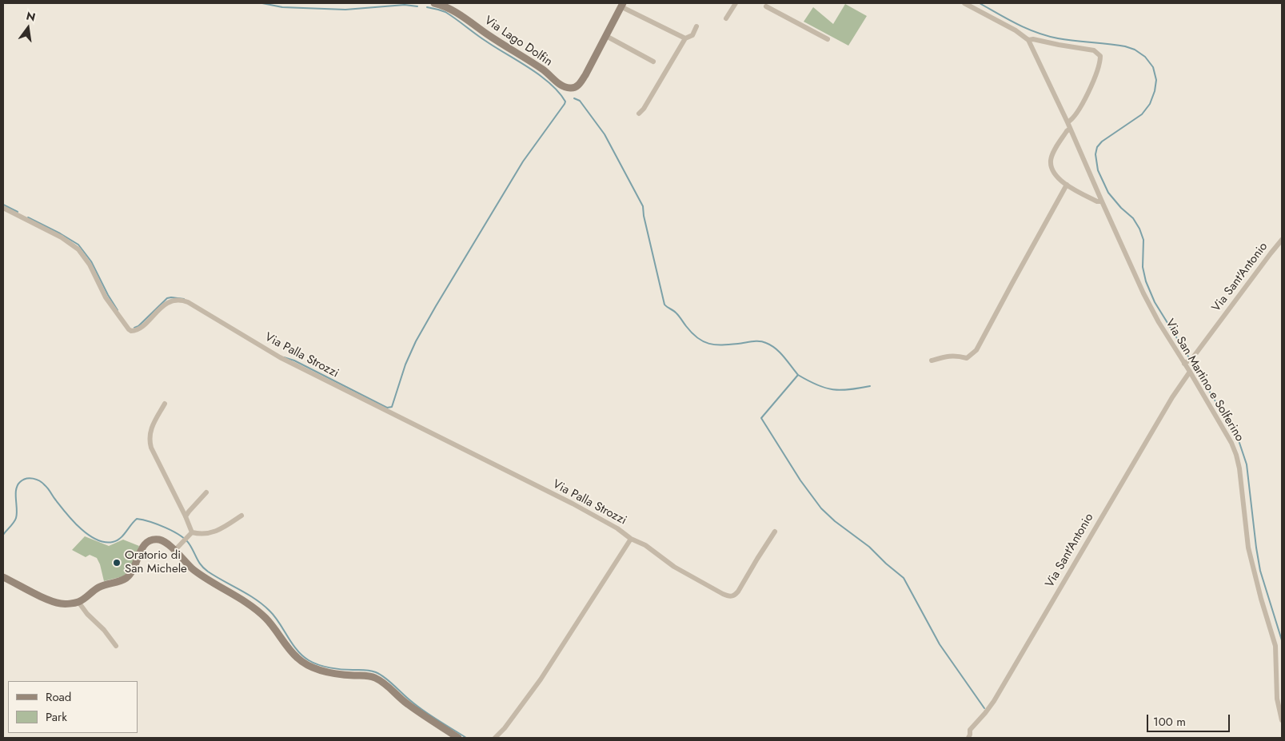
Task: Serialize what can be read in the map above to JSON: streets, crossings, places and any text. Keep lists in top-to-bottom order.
{
  "streets": {
    "street": [
      "Via Lago Dolfin",
      "Via Sant'Antonio",
      "Via Palla Strozzi",
      "Via San Martino e Solferino"
    ]
  },
  "crossings": [
    ["Via Sant'Antonio", "Via San Martino e Solferino"]
  ],
  "places": ["Oratorio di San Michele"],
  "legend": ["Road", "Park"],
  "scale_bar": "100 m",
  "north": "top"
}
